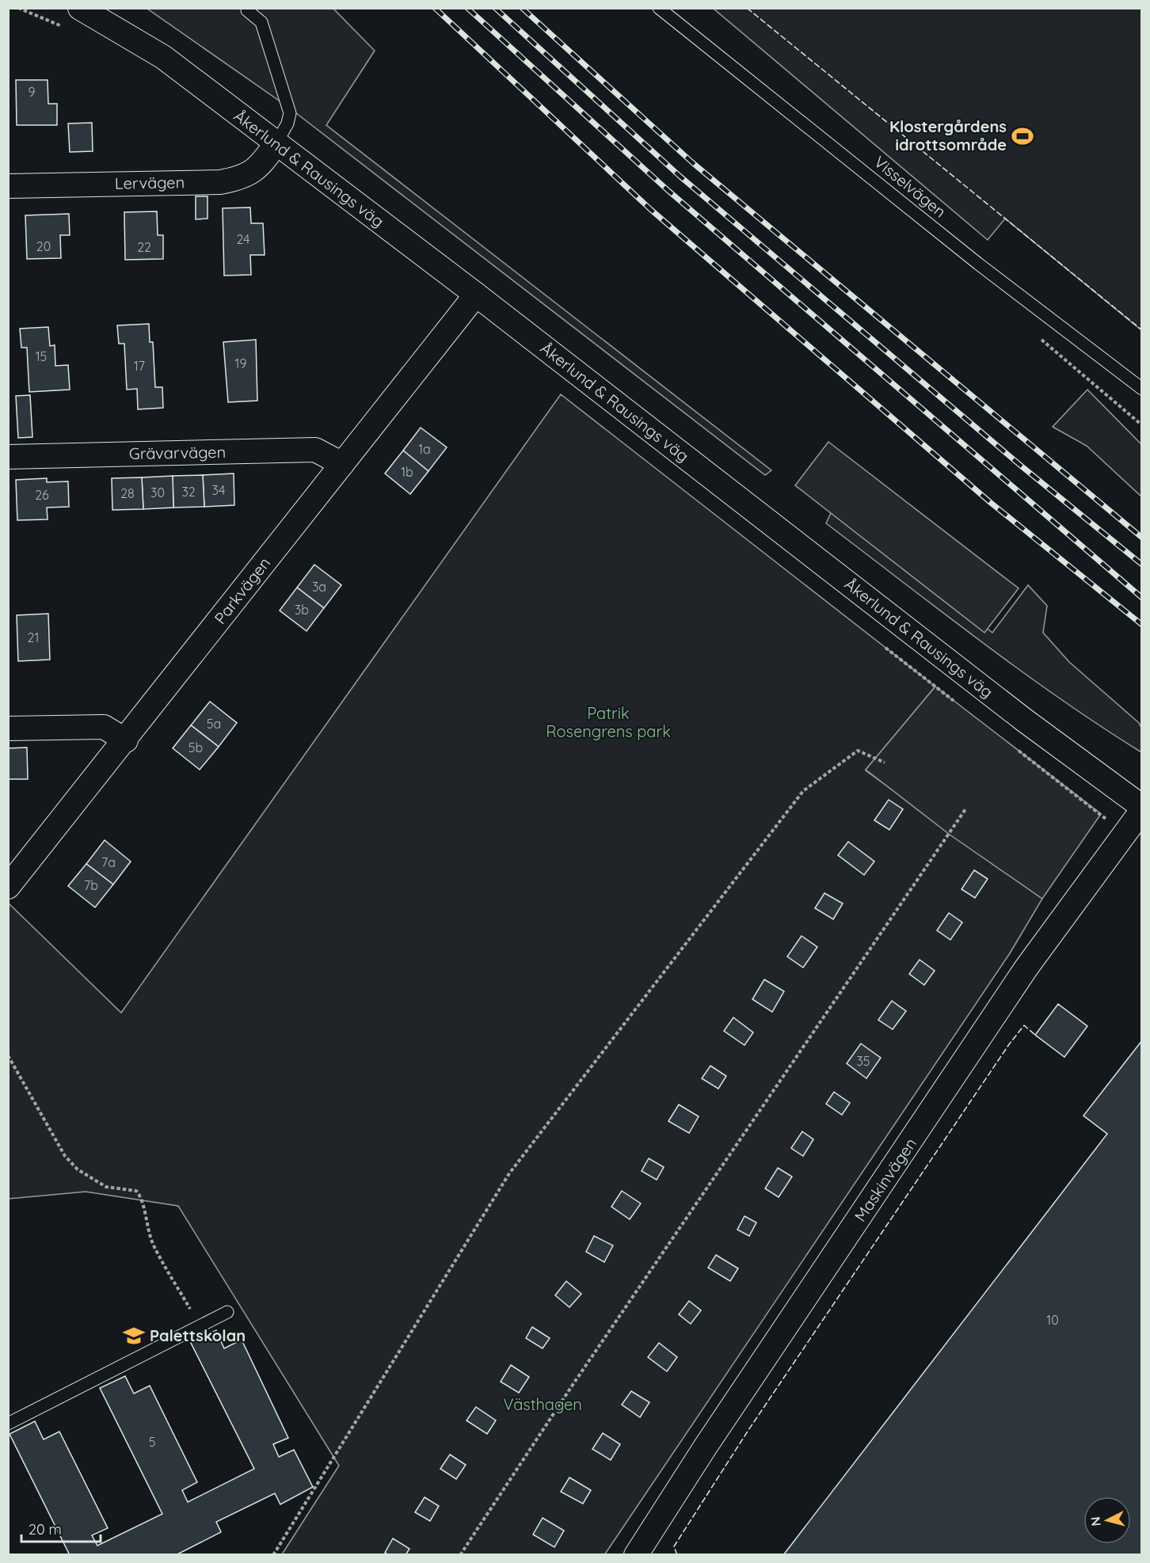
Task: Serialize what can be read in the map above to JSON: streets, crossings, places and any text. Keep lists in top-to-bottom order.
{
  "streets": {
    "street": [
      "Åkerlund & Rausings väg",
      "Lervägen",
      "Grävarvägen",
      "Parkvägen",
      "Maskinvägen"
    ],
    "lane": ["Visselvägen"]
  },
  "crossings": [
    ["Åkerlund & Rausings väg", "Lervägen"],
    ["Åkerlund & Rausings väg", "Parkvägen"],
    ["Åkerlund & Rausings väg", "Maskinvägen"],
    ["Grävarvägen", "Parkvägen"]
  ],
  "parks": ["Patrik Rosengrens park", "Västhagen"],
  "places": {
    "sports": ["Klostergårdens idrottsområde"],
    "school or university": ["Palettskolan"]
  },
  "house_numbers": [
    "9",
    "24",
    "20",
    "22",
    "15",
    "19",
    "17",
    "1a",
    "1b",
    "34",
    "32",
    "30",
    "28",
    "26",
    "3a",
    "3b",
    "21",
    "5a",
    "5b",
    "7a",
    "7b",
    "35",
    "10",
    "5"
  ],
  "scale_bar": "20 m",
  "north": "left"
}
